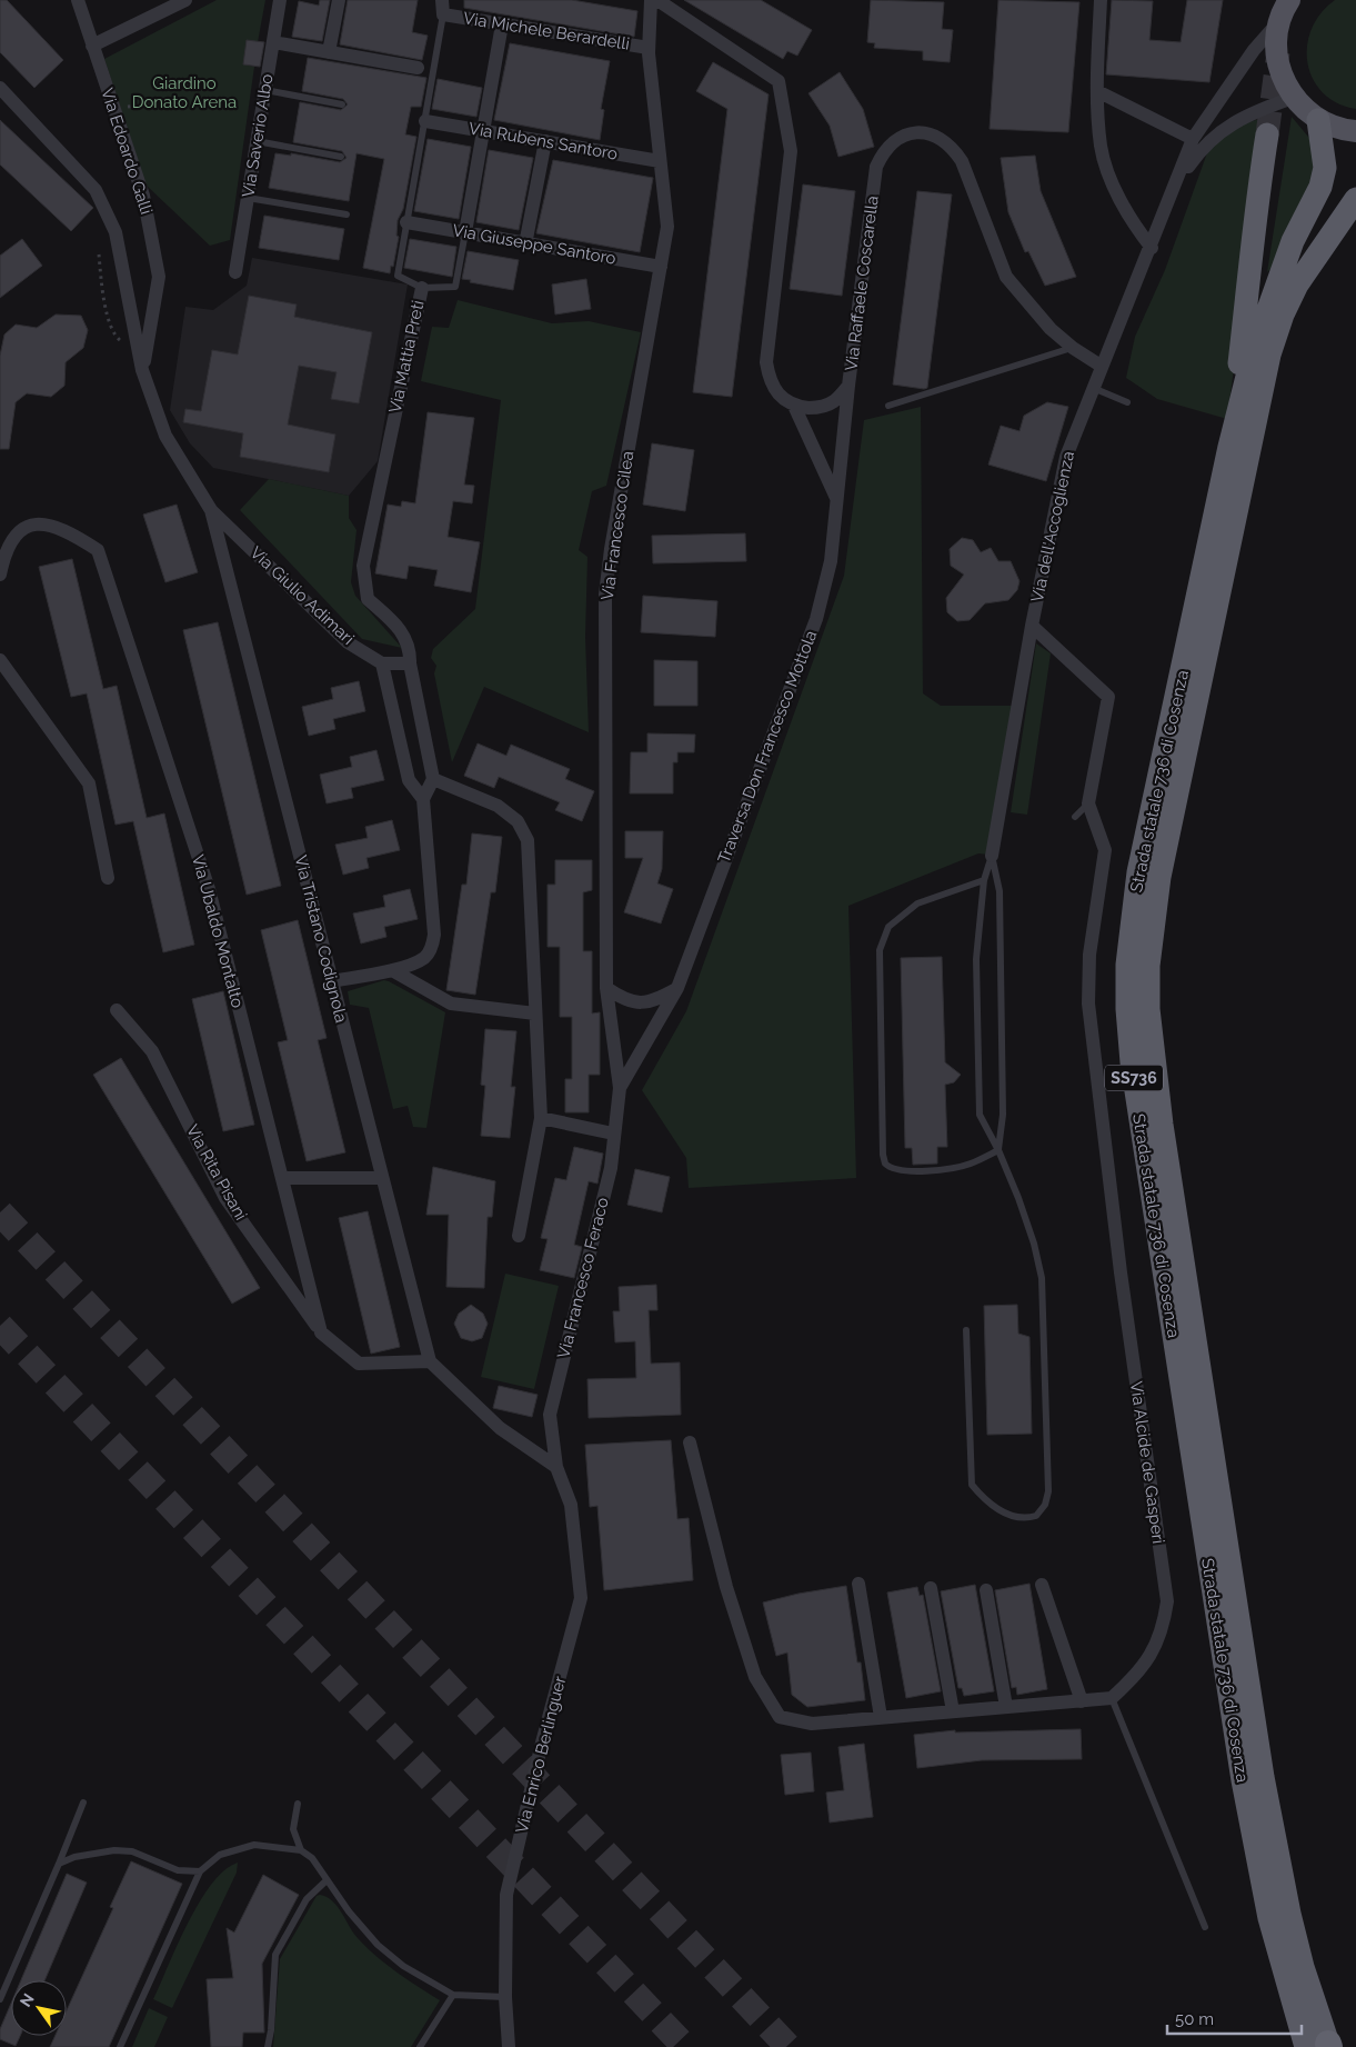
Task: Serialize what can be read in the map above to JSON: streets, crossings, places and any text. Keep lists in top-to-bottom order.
{
  "streets": {
    "highway": ["Strada statale 736 di Cosenza", "SS736"],
    "street": [
      "Via Michele Berardelli",
      "Via Saverio Albo",
      "Via Rubens Santoro",
      "Via Edoardo Galli",
      "Via Giuseppe Santoro",
      "Via Raffaele Coscarella",
      "Via Mattia Preti",
      "Via Francesco Cilea",
      "Via dell'Accoglienza",
      "Via Giulio Adimari",
      "Traversa Don Francesco Mottola",
      "Via Ubaldo Montalto",
      "Via Tristano Codignola",
      "Via Rita Pisani",
      "Via Francesco Feraco",
      "Via Alcide de Gasperi",
      "Via Enrico Berlinguer"
    ]
  },
  "crossings": [
    ["Via Michele Berardelli", "Via Mattia Preti"],
    ["Via Michele Berardelli", "Via Francesco Cilea"],
    ["Via Rubens Santoro", "Via Mattia Preti"],
    ["Via Rubens Santoro", "Via Francesco Cilea"],
    ["Via Edoardo Galli", "Via Tristano Codignola"],
    ["Via Giuseppe Santoro", "Via Mattia Preti"],
    ["Via Giuseppe Santoro", "Via Francesco Cilea"],
    ["Via Raffaele Coscarella", "Via dell'Accoglienza"],
    ["Via Raffaele Coscarella", "Traversa Don Francesco Mottola"],
    ["Via Francesco Cilea", "Traversa Don Francesco Mottola"],
    ["Via Francesco Cilea", "Via Francesco Feraco"],
    ["Via Giulio Adimari", "Via Tristano Codignola"],
    ["Traversa Don Francesco Mottola", "Via Francesco Feraco"],
    ["Via Ubaldo Montalto", "Via Rita Pisani"],
    ["Via Francesco Feraco", "Via Enrico Berlinguer"]
  ],
  "parks": ["Giardino Donato Arena"],
  "scale_bar": "50 m",
  "north": "top left"
}
